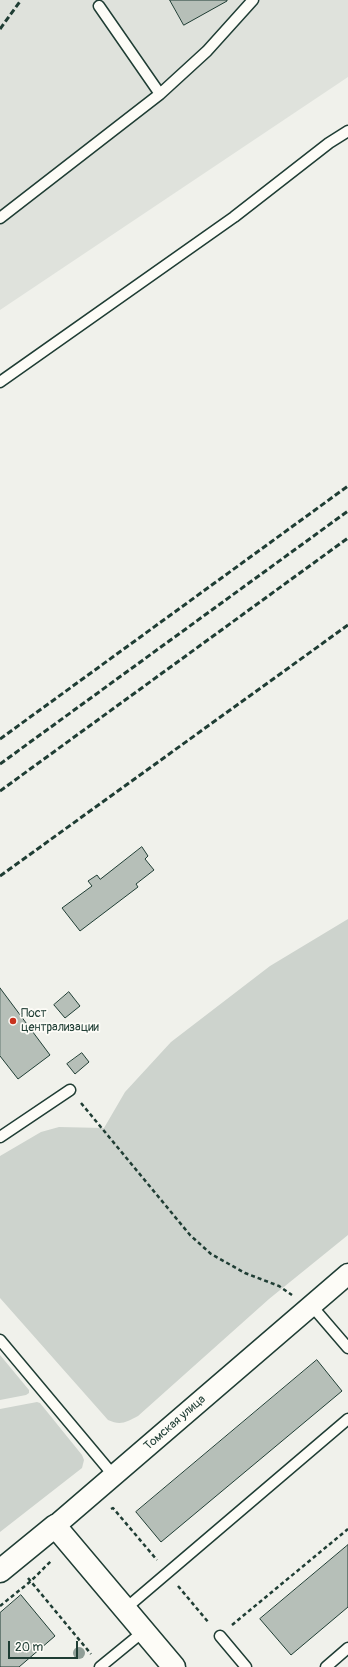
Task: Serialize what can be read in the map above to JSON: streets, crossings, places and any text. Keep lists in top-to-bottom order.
{
  "streets": {
    "street": ["Томская улица"]
  },
  "places": ["Пост централизации"],
  "scale_bar": "20 m"
}
